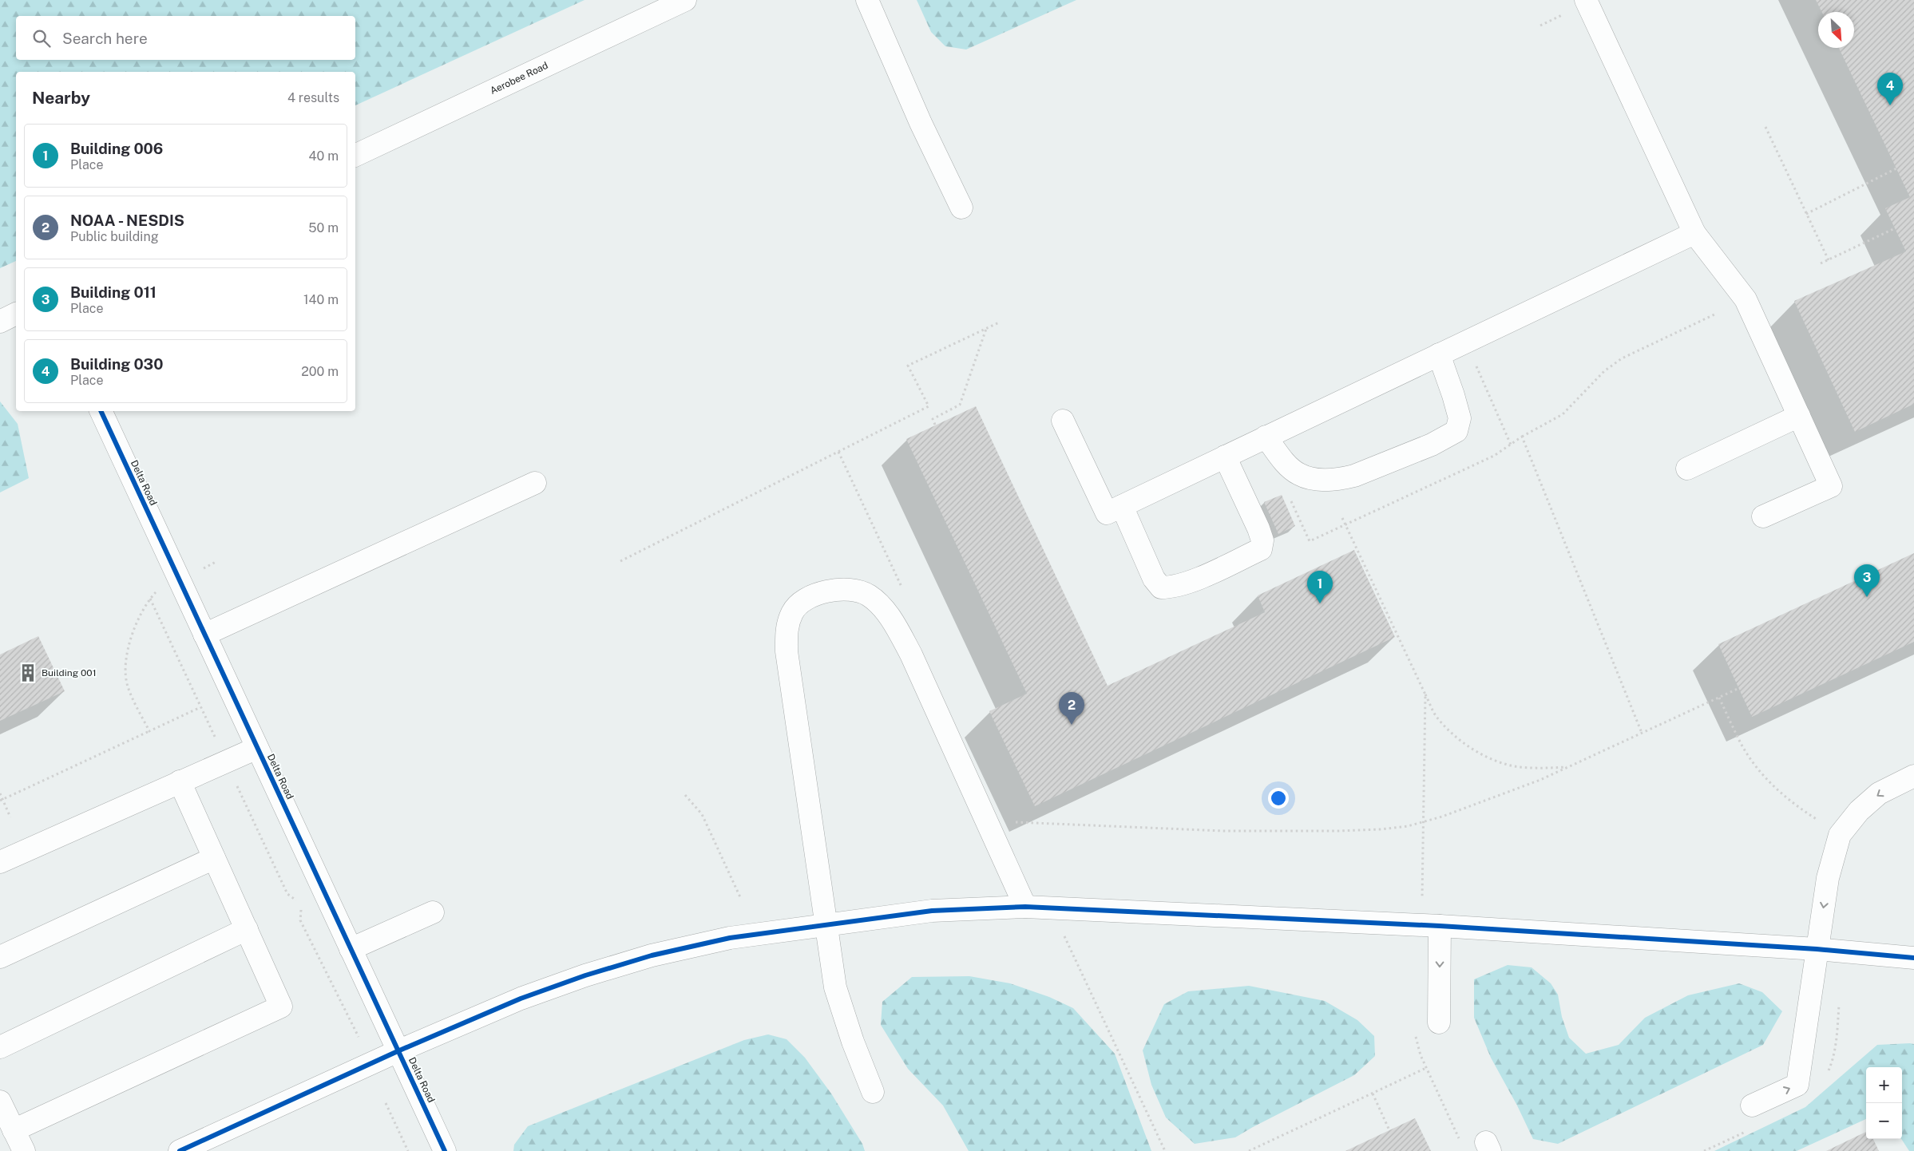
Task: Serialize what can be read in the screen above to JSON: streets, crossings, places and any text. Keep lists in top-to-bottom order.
{
  "streets": {
    "street": ["Aerobee Road", "Delta Road"]
  },
  "places": {
    "building": ["Building 001"]
  },
  "north": "bottom right",
  "page": {
    "search": "Search here",
    "heading": ["Nearby", "4 results"],
    "pins": [
      "4",
      "3",
      "1",
      "2"
    ],
    "list": [
      {
        "mark": "1",
        "name": "Building 006",
        "note": "Place",
        "value": "40 m"
      },
      {
        "mark": "2",
        "name": "NOAA - NESDIS",
        "note": "Public building",
        "value": "50 m"
      },
      {
        "mark": "3",
        "name": "Building 011",
        "note": "Place",
        "value": "140 m"
      },
      {
        "mark": "4",
        "name": "Building 030",
        "note": "Place",
        "value": "200 m"
      }
    ],
    "map_buttons": ["+", "−"]
  }
}
